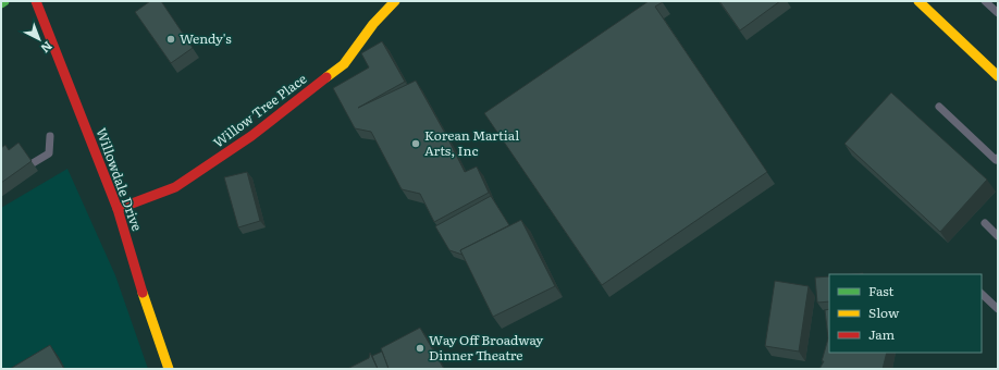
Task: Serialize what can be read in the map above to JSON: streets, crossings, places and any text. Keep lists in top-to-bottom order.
{
  "streets": {
    "street": ["Willow Tree Place", "Willowdale Drive"]
  },
  "crossings": [
    ["Willow Tree Place", "Willowdale Drive"]
  ],
  "places": ["Wendy's", "Korean Martial Arts, Inc", "Way Off Broadway Dinner Theatre"],
  "legend": ["Fast", "Slow", "Jam"],
  "north": "bottom right"
}
